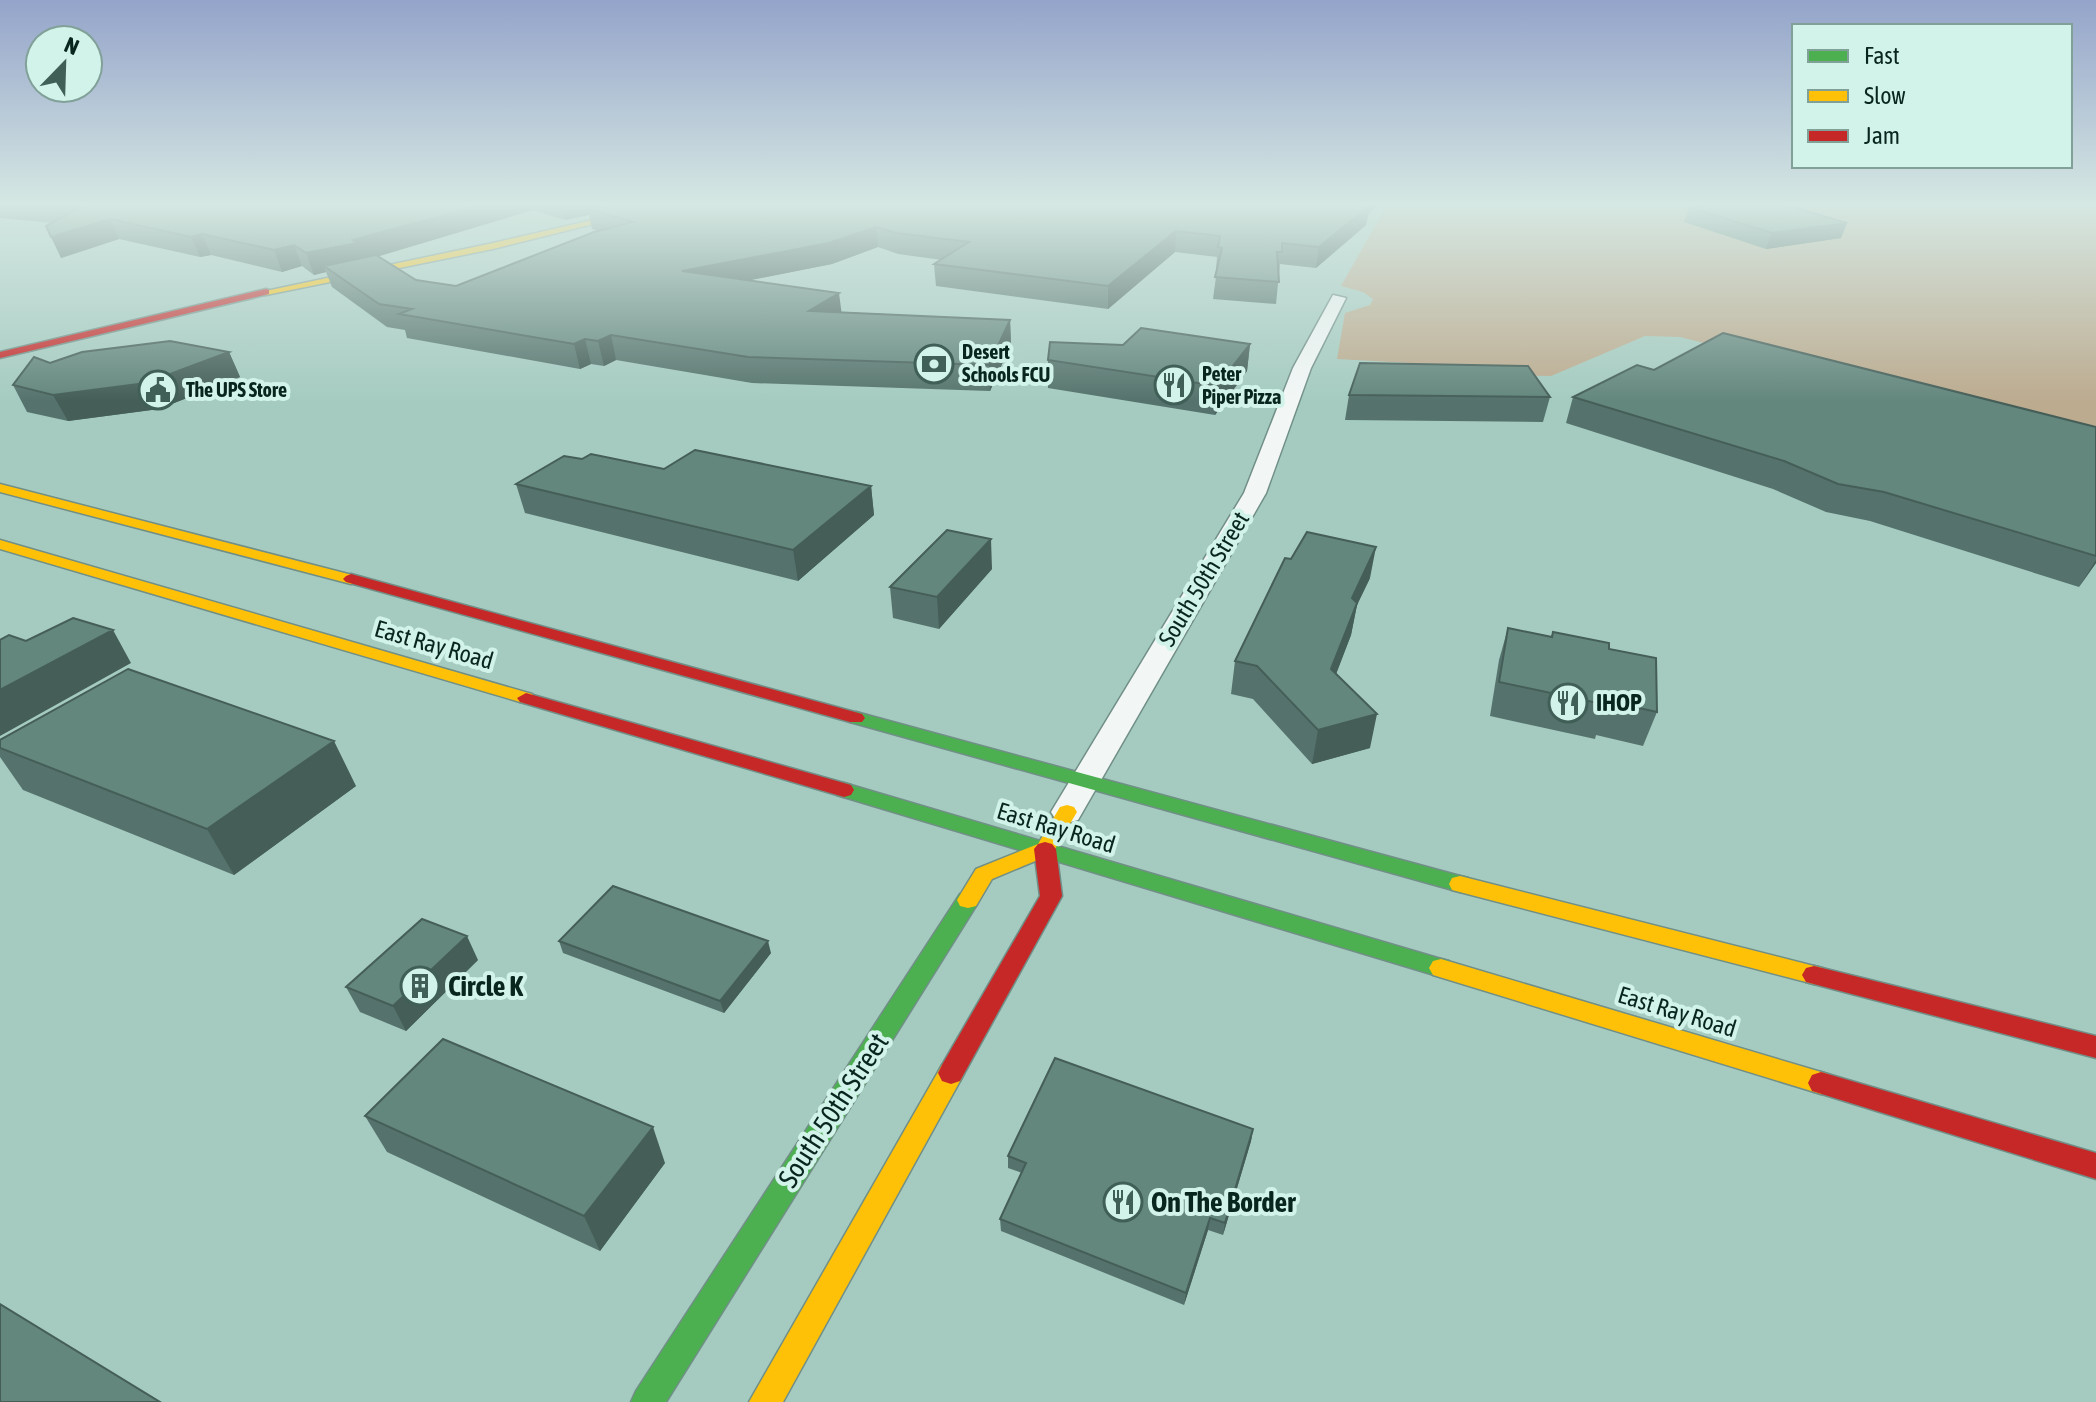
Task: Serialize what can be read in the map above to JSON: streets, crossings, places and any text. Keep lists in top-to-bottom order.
{
  "streets": {
    "main road": ["South 50th Street", "East Ray Road"]
  },
  "crossings": [
    ["South 50th Street", "East Ray Road"]
  ],
  "places": {
    "bank": ["Desert Schools FCU"],
    "restaurant": ["Peter Piper Pizza", "IHOP", "On The Border"],
    "public building": ["The UPS Store"],
    "building": ["Circle K"]
  },
  "legend": ["Fast", "Slow", "Jam"],
  "north": "top right"
}
